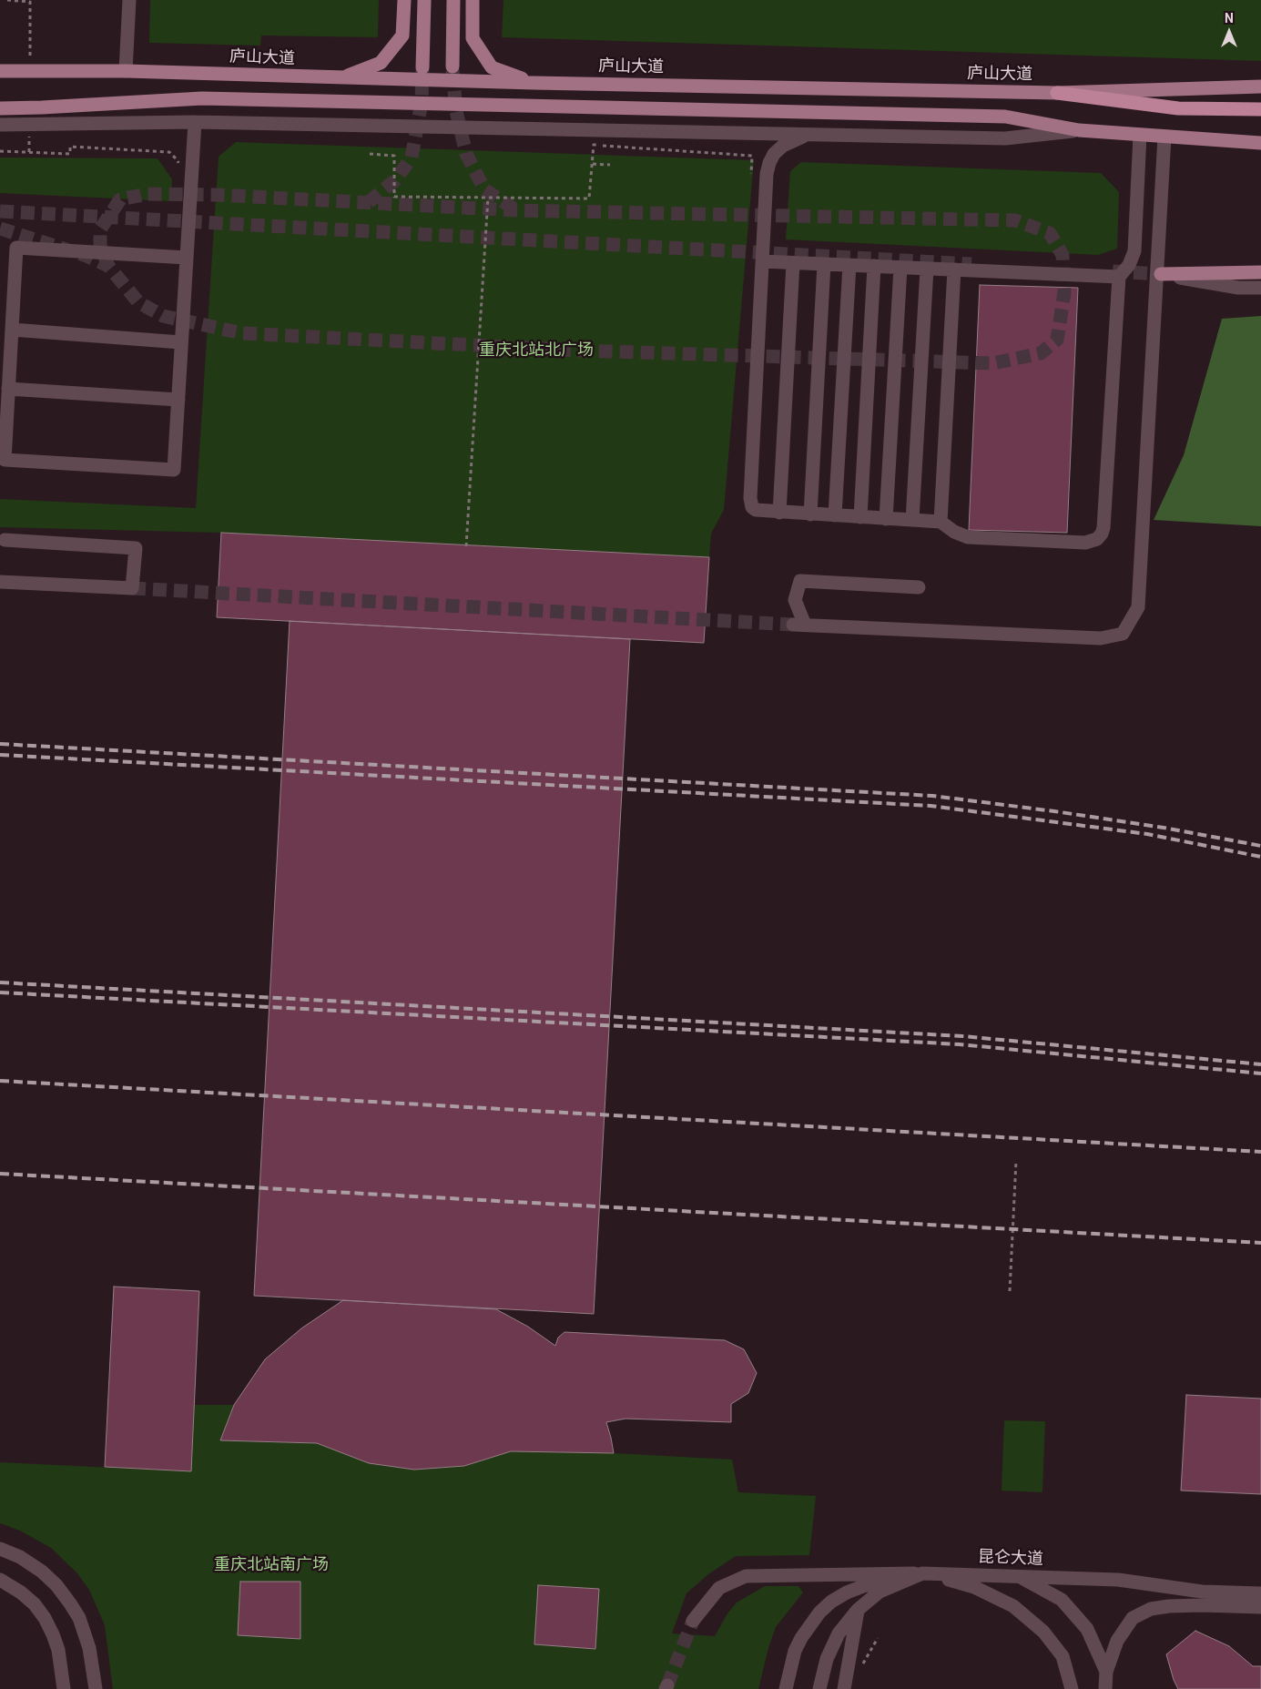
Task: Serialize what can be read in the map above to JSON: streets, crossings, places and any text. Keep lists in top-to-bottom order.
{
  "streets": {
    "main road": ["庐山大道"],
    "street": ["昆仑大道"]
  },
  "parks": ["重庆北站北广场", "重庆北站南广场"],
  "north": "top"
}
